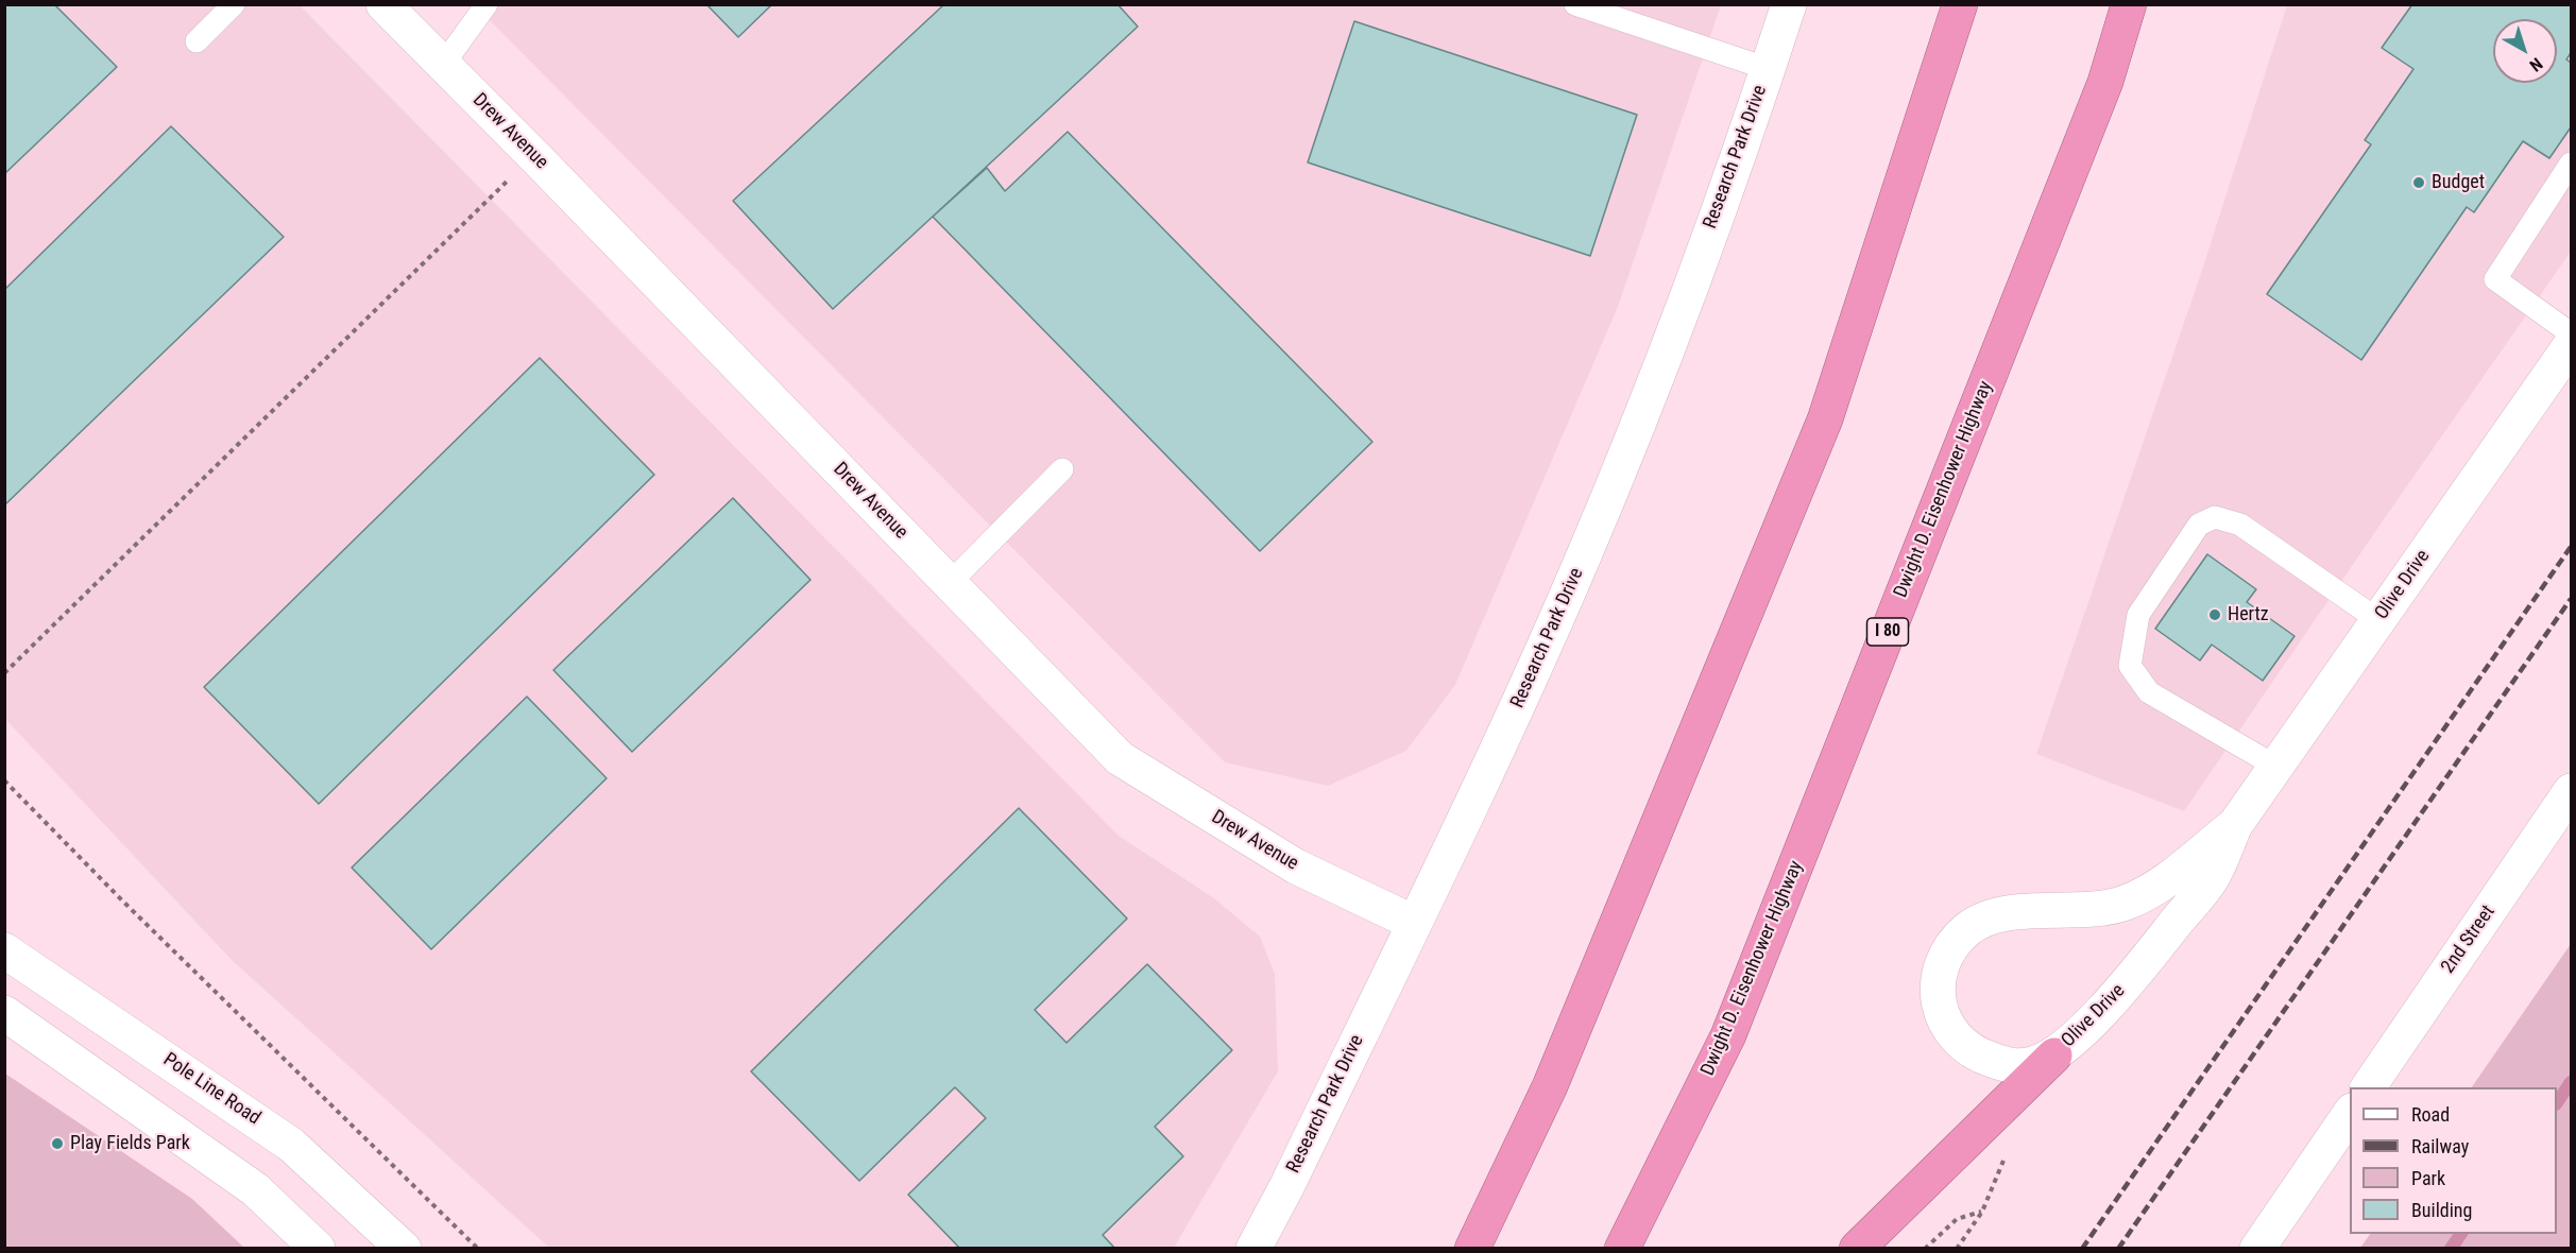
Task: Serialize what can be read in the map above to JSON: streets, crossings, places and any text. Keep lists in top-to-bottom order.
{
  "streets": {
    "highway": ["Dwight D. Eisenhower Highway", "I 80"],
    "street": [
      "Drew Avenue",
      "Research Park Drive",
      "Olive Drive",
      "2nd Street",
      "Pole Line Road"
    ]
  },
  "crossings": [
    ["Drew Avenue", "Research Park Drive"]
  ],
  "places": ["Budget", "Hertz", "Play Fields Park"],
  "legend": [
    "Road",
    "Railway",
    "Park",
    "Building"
  ],
  "north": "bottom right"
}
